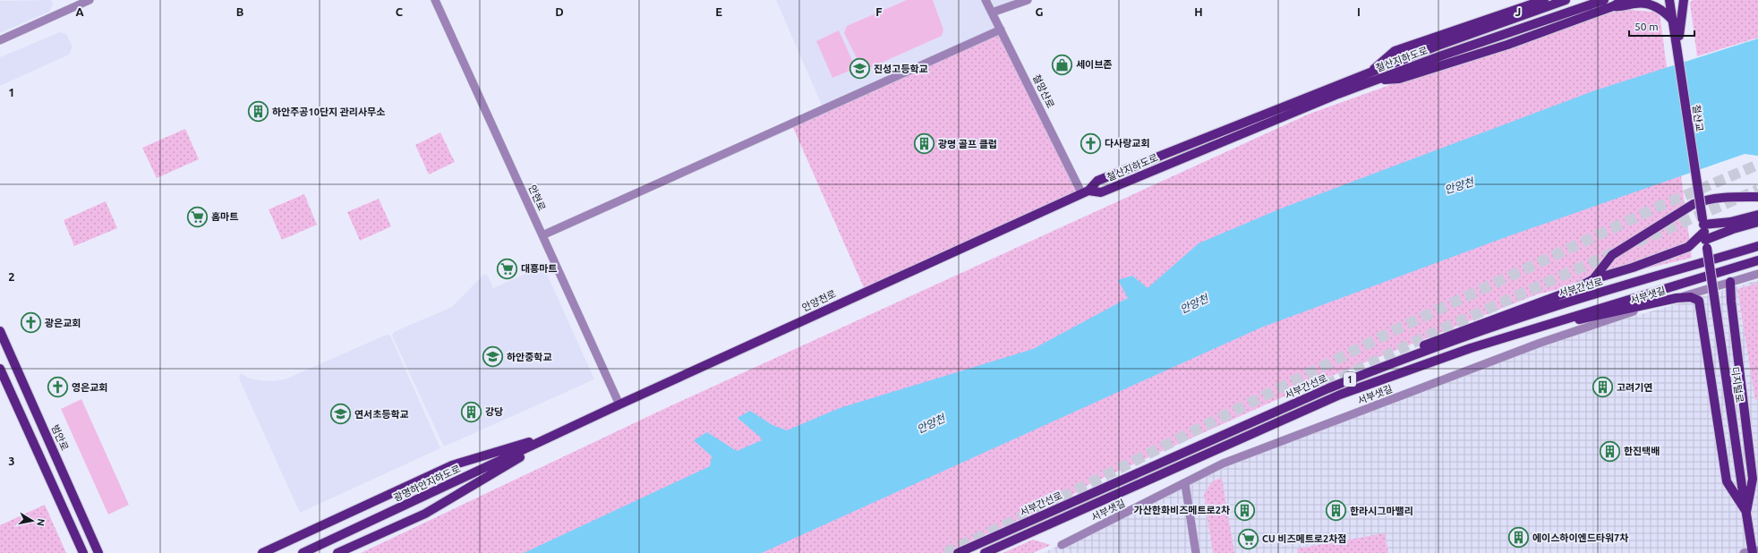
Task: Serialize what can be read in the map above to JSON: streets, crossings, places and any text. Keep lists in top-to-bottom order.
{
  "streets": {
    "main road": [
      "철산지하도로",
      "철산교",
      "서부간선로",
      "안양천로",
      "1",
      "디지털로",
      "범안로",
      "광명하안지하도로"
    ],
    "street": ["철망산로", "안현로", "서부샛길"]
  },
  "crossings": [
    ["철산지하도로", "철망산로"],
    ["철산지하도로", "안양천로"],
    ["철망산로", "안양천로"],
    ["철산교", "디지털로"],
    ["안현로", "안양천로"],
    ["안양천로", "광명하안지하도로"]
  ],
  "water": ["안양천"],
  "places": {
    "shop": ["세이브존"],
    "school or university": ["진성고등학교", "하안중학교", "연서초등학교"],
    "building": [
      "하안주공10단지 관리사무소",
      "광명 골프 클럽",
      "고려기연",
      "강당",
      "한진택배",
      "가산한화비즈메트로2차",
      "한라시그마밸리",
      "에이스하이엔드타워7차"
    ],
    "church": ["다사랑교회", "광은교회", "영은교회"],
    "supermarket": ["홈마트", "대흥마트", "CU 비즈메트로2차점"]
  },
  "scale_bar": "50 m",
  "north": "right",
  "grid": {
    "columns": [
      "A",
      "B",
      "C",
      "D",
      "E",
      "F",
      "G",
      "H",
      "I",
      "J"
    ],
    "rows": ["1", "2", "3"]
  }
}
